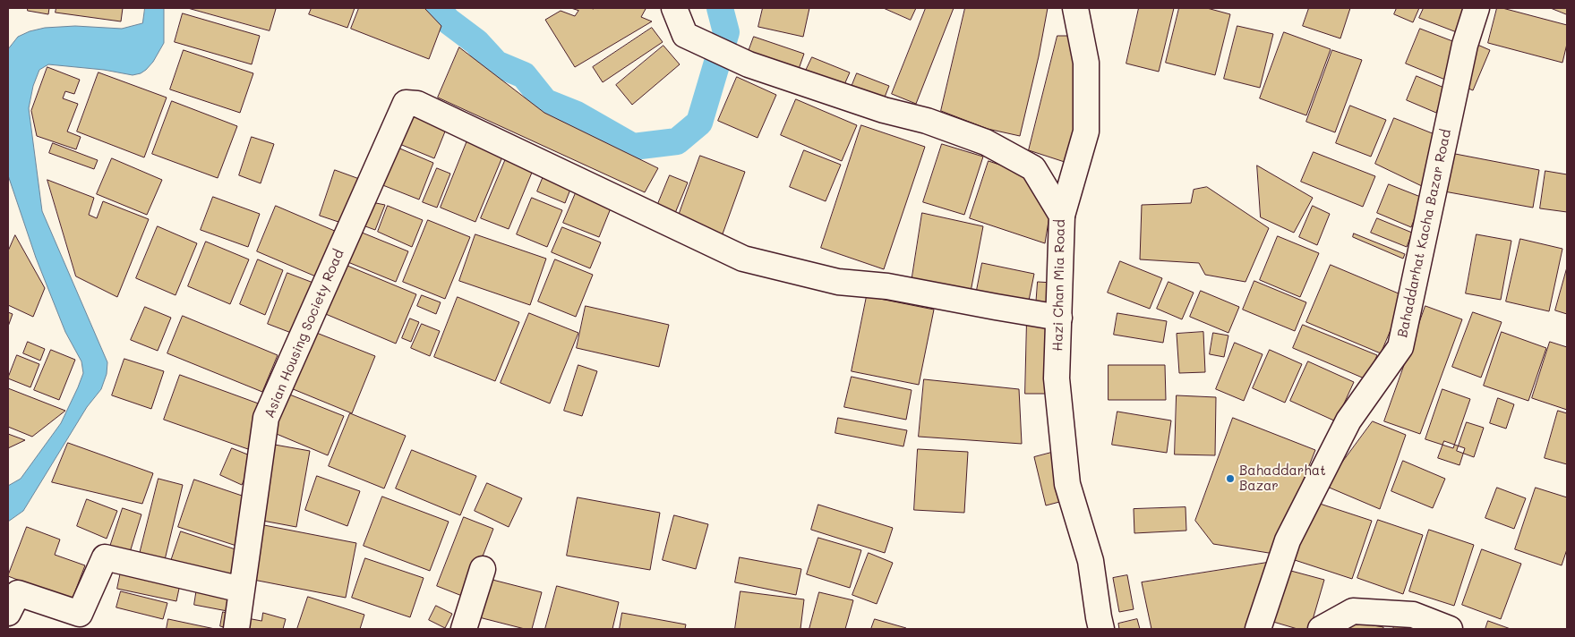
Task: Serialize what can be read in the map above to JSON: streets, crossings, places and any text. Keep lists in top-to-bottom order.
{
  "streets": {
    "street": ["Bahaddarhat Kacha Bazar Road", "Hazi Chan Mia Road", "Asian Housing Society Road"]
  },
  "crossings": [
    ["Hazi Chan Mia Road", "Asian Housing Society Road"]
  ],
  "places": ["Bahaddarhat Bazar"]
}
